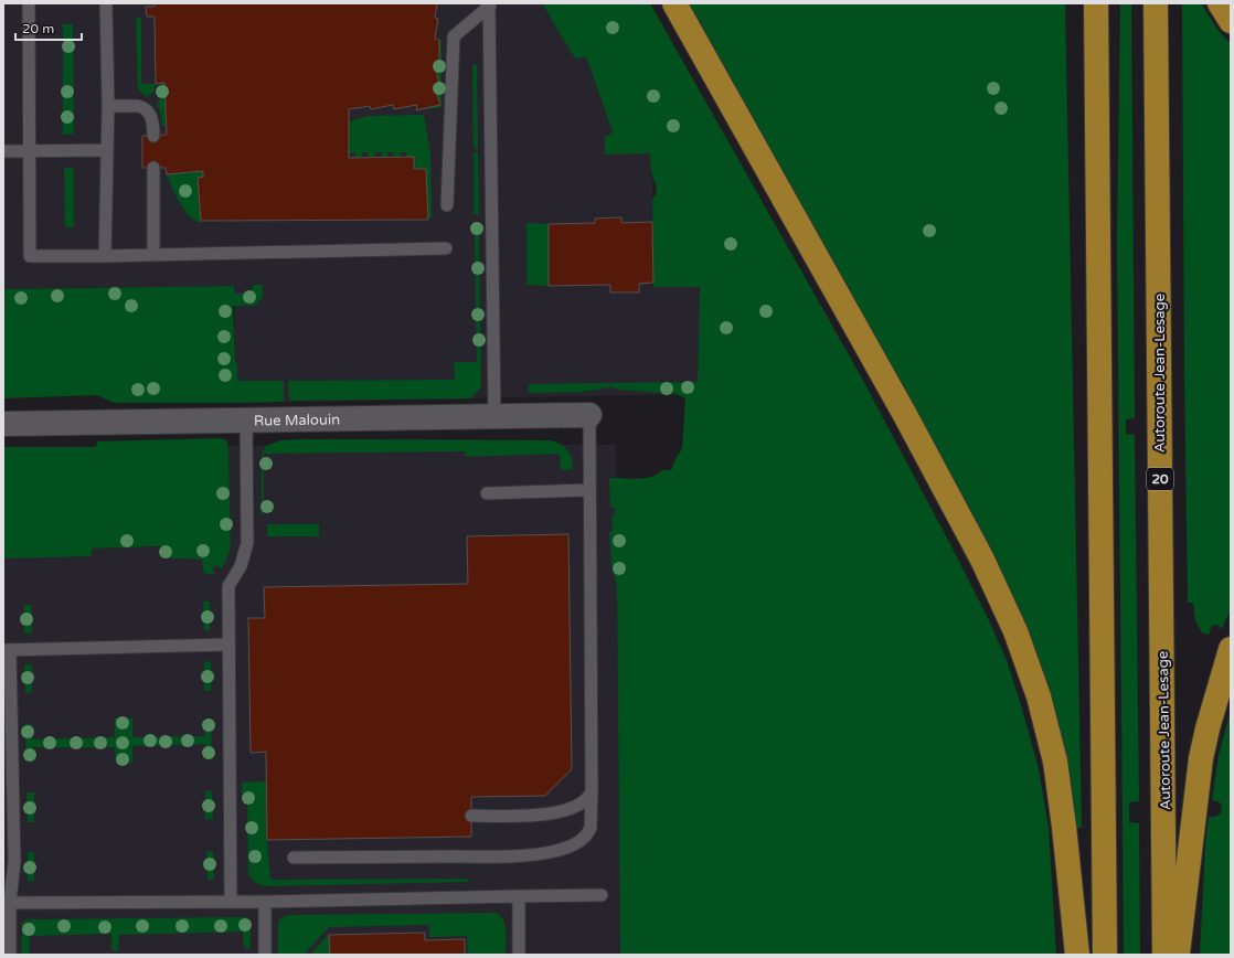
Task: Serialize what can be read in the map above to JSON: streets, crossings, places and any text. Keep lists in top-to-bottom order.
{
  "streets": {
    "highway": ["Autoroute Jean-Lesage", "20"],
    "street": ["Rue Malouin"]
  },
  "scale_bar": "20 m"
}
